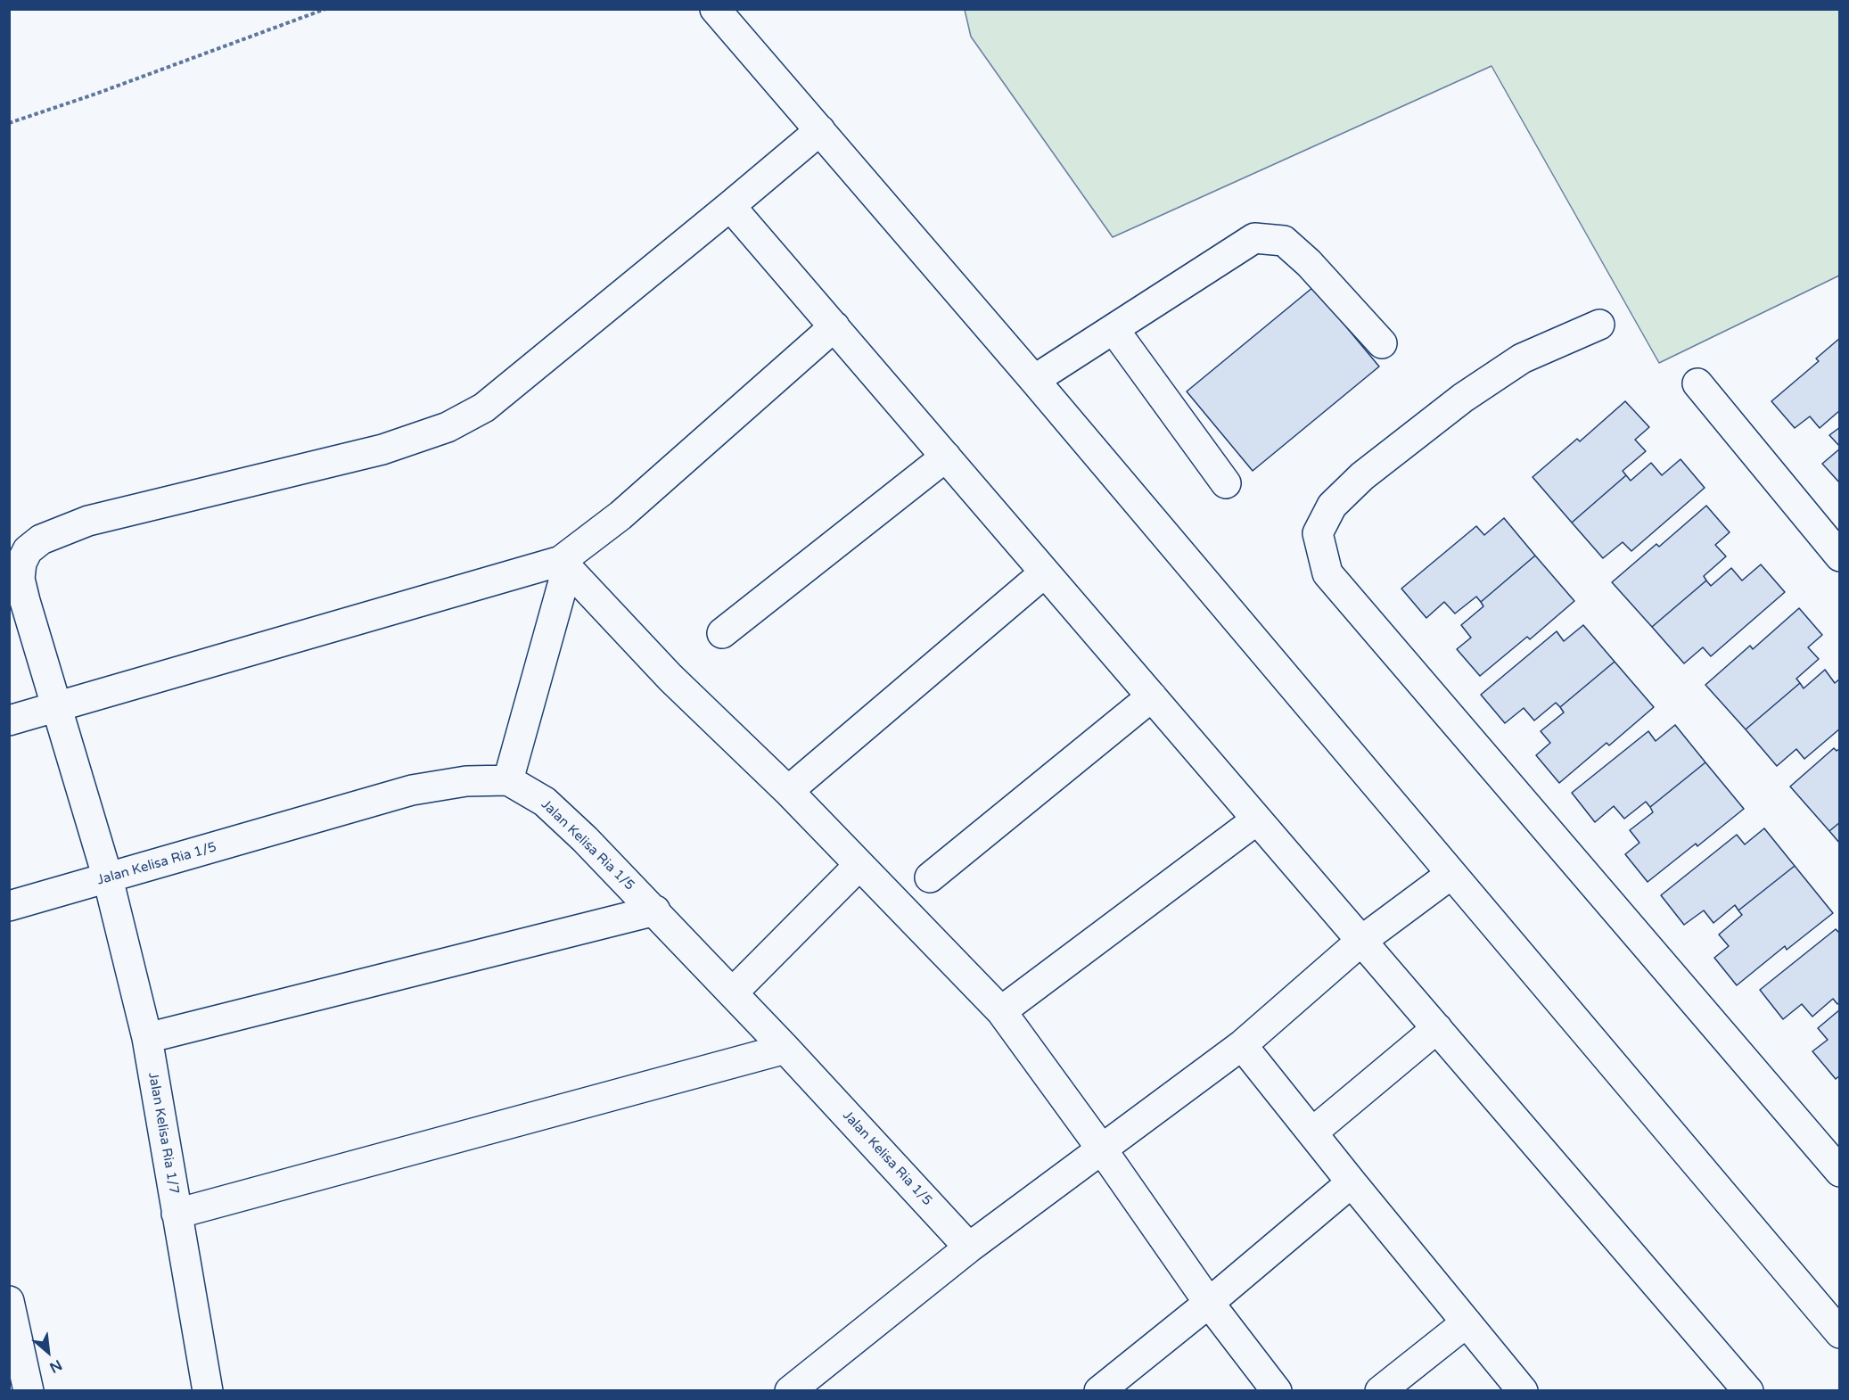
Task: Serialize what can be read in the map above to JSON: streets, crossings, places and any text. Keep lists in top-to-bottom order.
{
  "streets": {
    "street": ["Jalan Kelisa Ria 1/5", "Jalan Kelisa Ria 1/7"]
  },
  "crossings": [
    ["Jalan Kelisa Ria 1/5", "Jalan Kelisa Ria 1/7"]
  ],
  "north": "bottom right"
}
